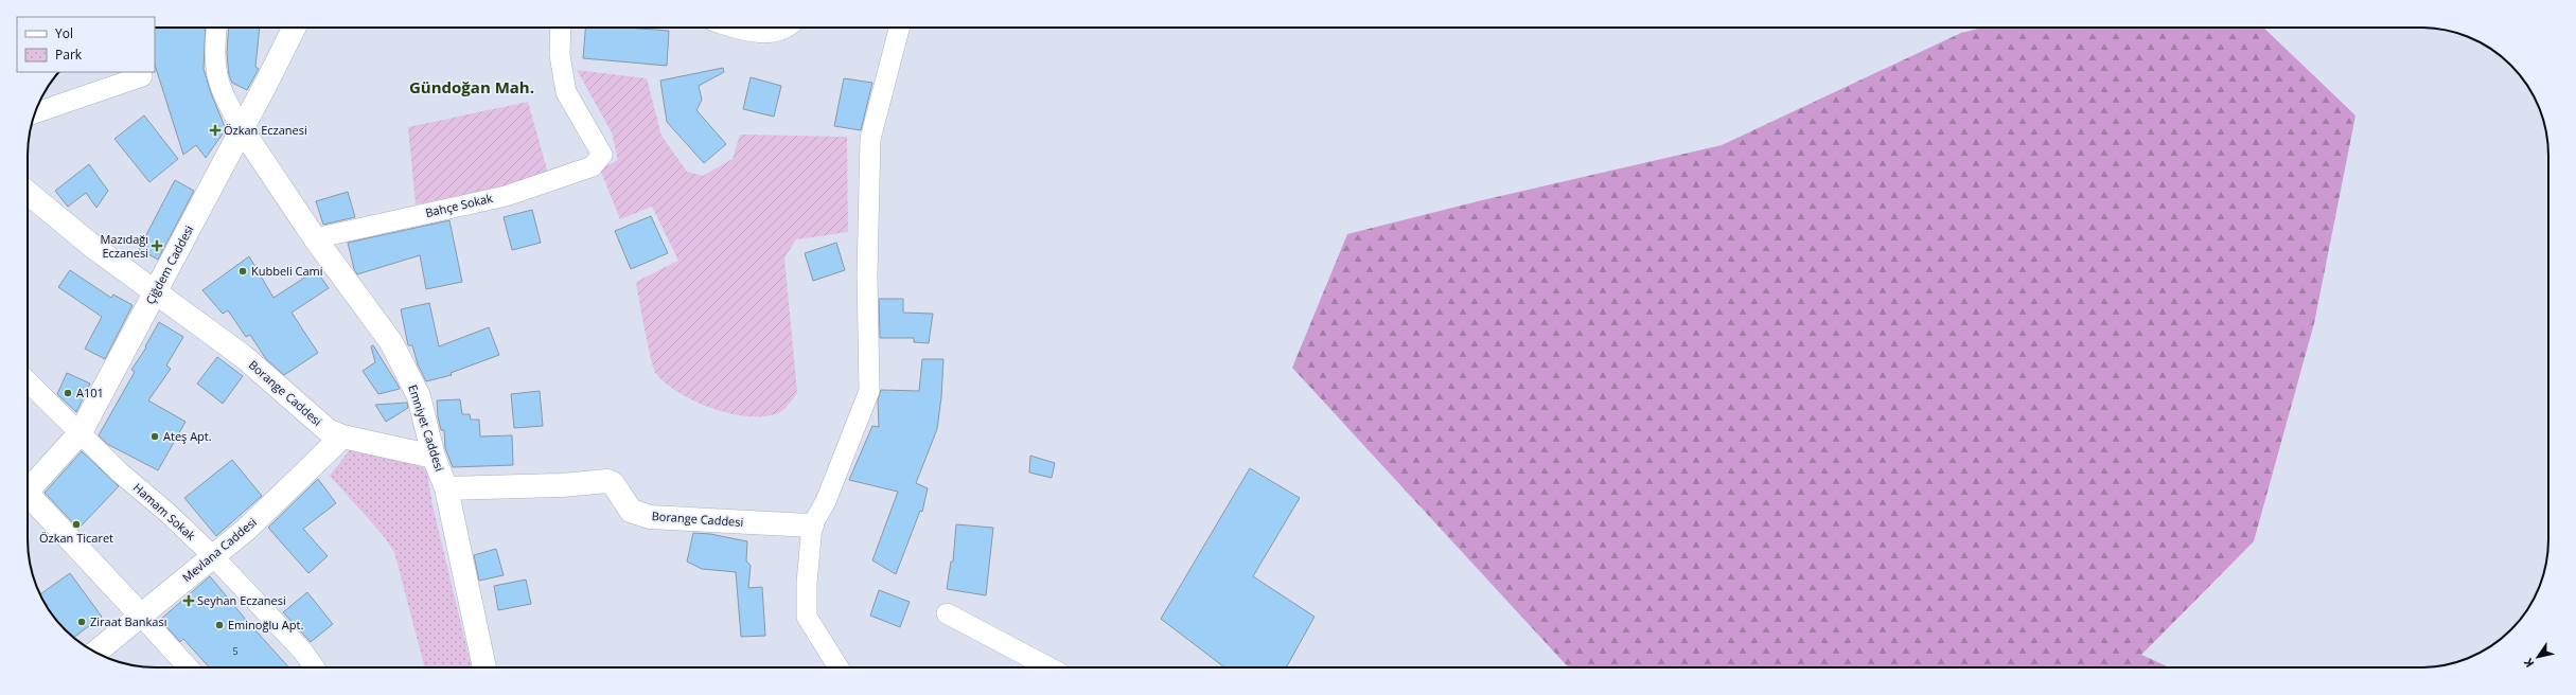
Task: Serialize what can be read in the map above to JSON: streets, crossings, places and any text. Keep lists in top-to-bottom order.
{
  "streets": {
    "street": [
      "Bahçe Sokak",
      "Çiğdem Caddesi",
      "Borange Caddesi",
      "Emniyet Caddesi",
      "Hamam Sokak",
      "Mevlana Caddesi"
    ]
  },
  "crossings": [
    ["Bahçe Sokak", "Emniyet Caddesi"],
    ["Çiğdem Caddesi", "Borange Caddesi"],
    ["Çiğdem Caddesi", "Emniyet Caddesi"],
    ["Çiğdem Caddesi", "Hamam Sokak"],
    ["Borange Caddesi", "Emniyet Caddesi"],
    ["Borange Caddesi", "Mevlana Caddesi"],
    ["Hamam Sokak", "Mevlana Caddesi"]
  ],
  "districts": ["Gündoğan Mah."],
  "places": {
    "health": ["Özkan Eczanesi", "Mazıdağı Eczanesi", "Seyhan Eczanesi"],
    "other": [
      "Kubbeli Cami",
      "A101",
      "Ateş Apt.",
      "Özkan Ticaret",
      "Ziraat Bankası",
      "Eminoğlu Apt."
    ]
  },
  "house_numbers": ["5"],
  "legend": ["Yol", "Park"],
  "north": "bottom left"
}
